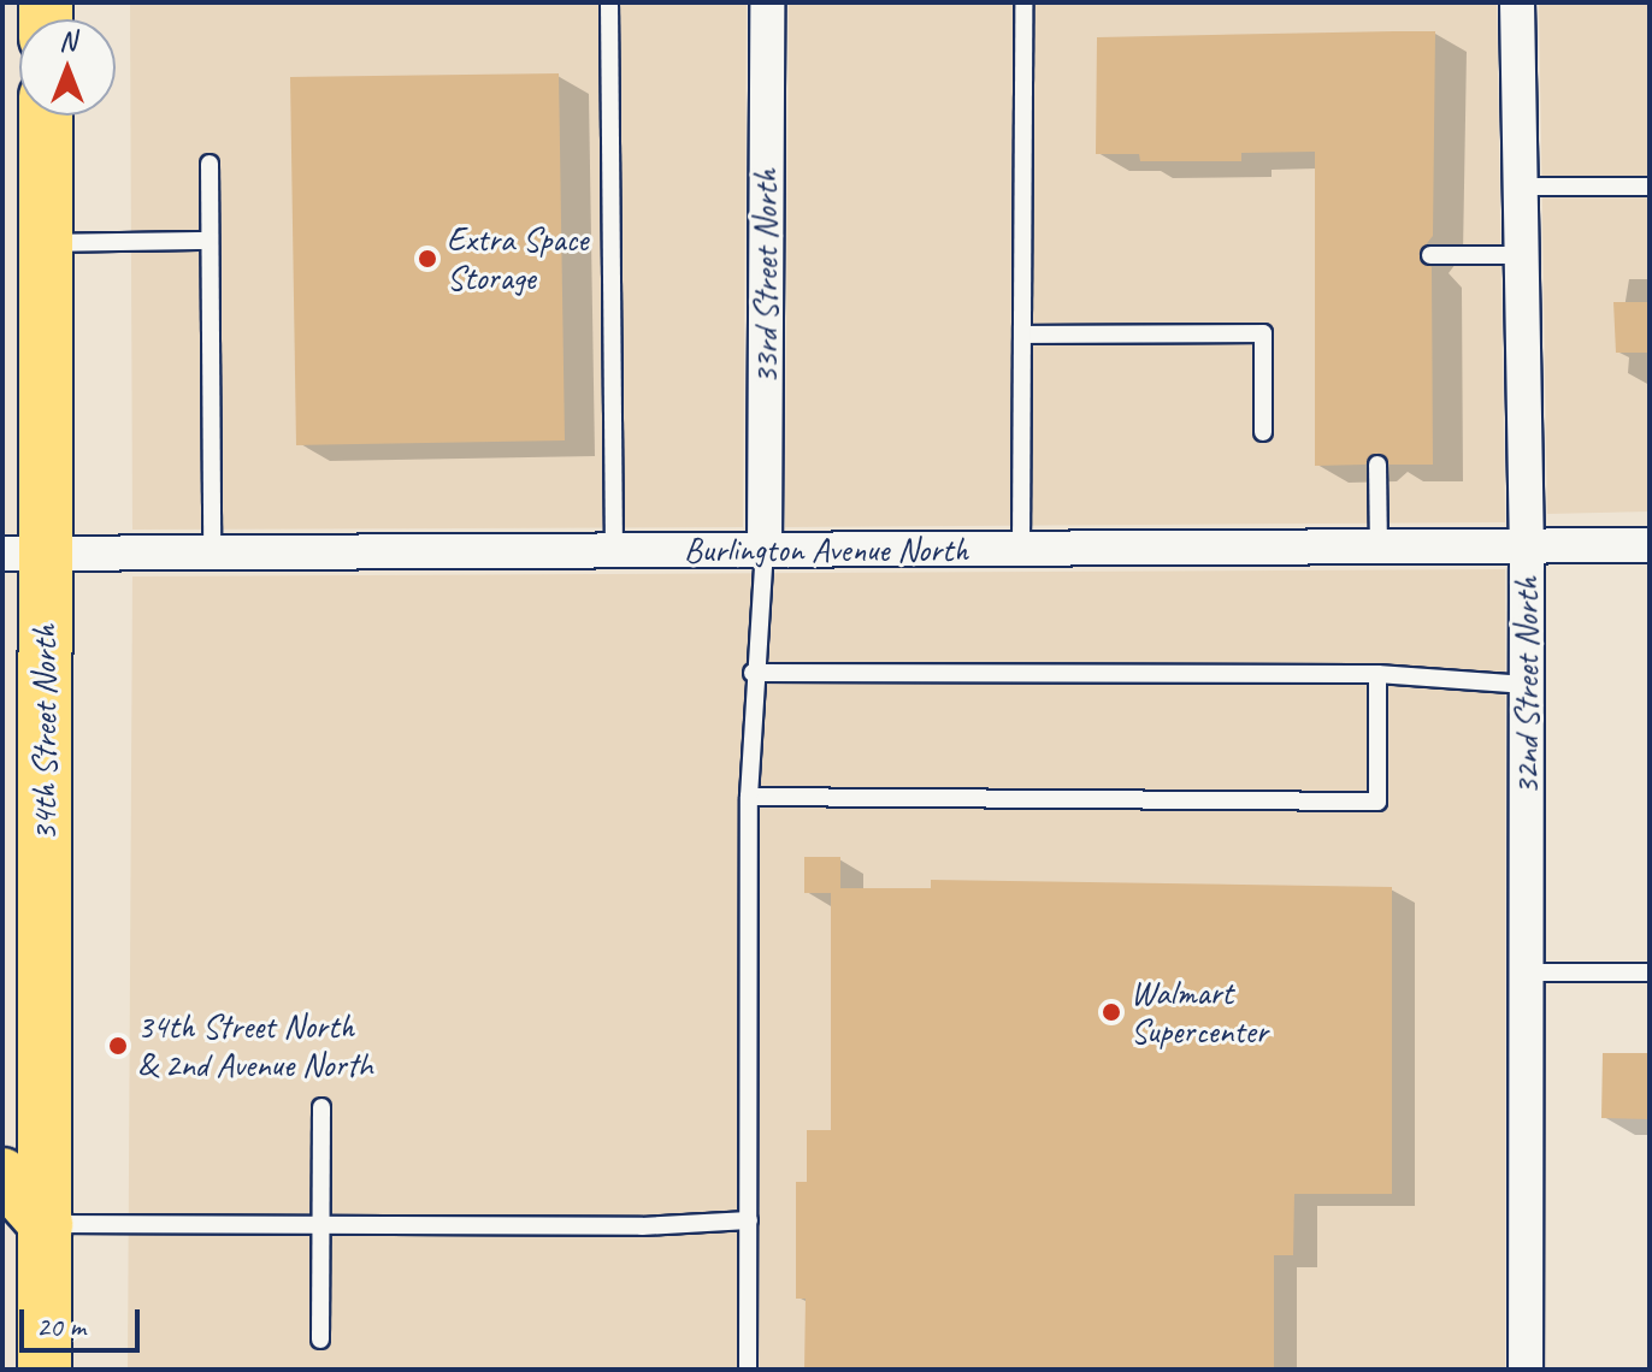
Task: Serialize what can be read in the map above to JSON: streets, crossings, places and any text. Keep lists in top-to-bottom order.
{
  "streets": {
    "highway": ["34th Street North"],
    "street": ["33rd Street North", "Burlington Avenue North", "32nd Street North"]
  },
  "crossings": [
    ["33rd Street North", "Burlington Avenue North"],
    ["Burlington Avenue North", "32nd Street North"],
    ["Burlington Avenue North", "34th Street North"]
  ],
  "places": ["Extra Space Storage", "Walmart Supercenter", "34th Street North & 2nd Avenue North"],
  "scale_bar": "20 m",
  "north": "top"
}
